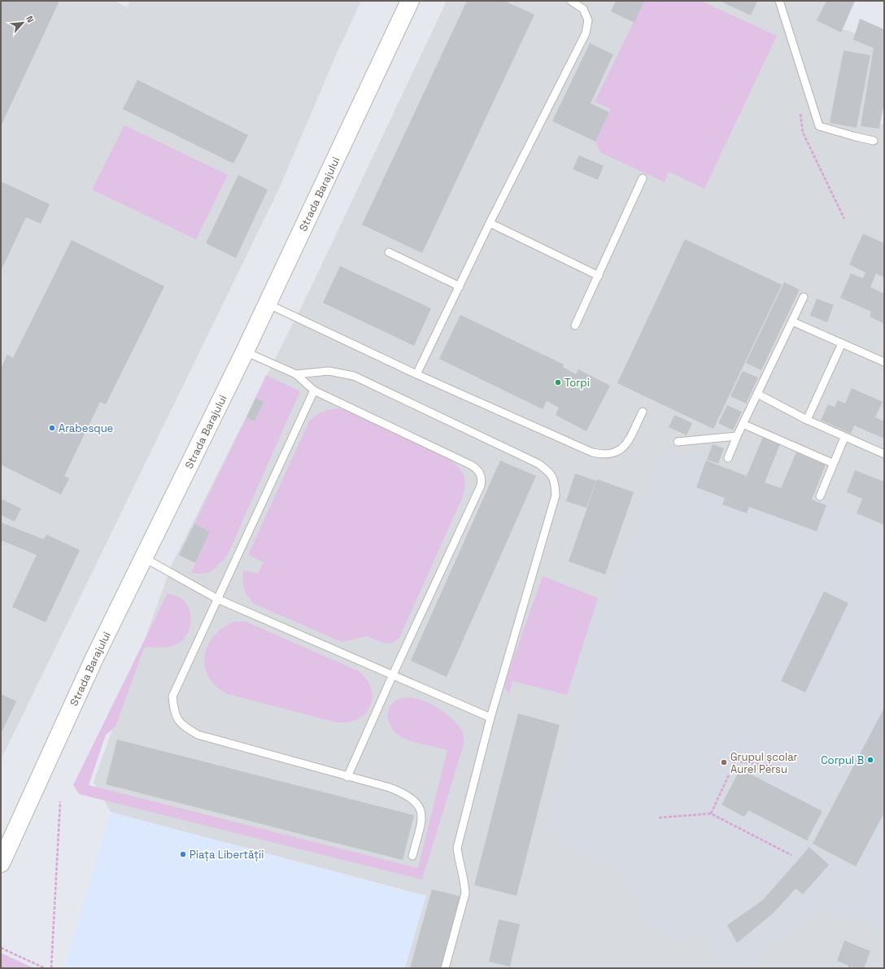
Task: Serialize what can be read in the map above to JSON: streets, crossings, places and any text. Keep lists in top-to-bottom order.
{
  "streets": {
    "main road": ["Strada Barajului"]
  },
  "places": [
    "Torpi",
    "Arabesque",
    "Corpul B",
    "Grupul școlar Aurel Persu",
    "Piața Libertății"
  ],
  "north": "top right"
}
